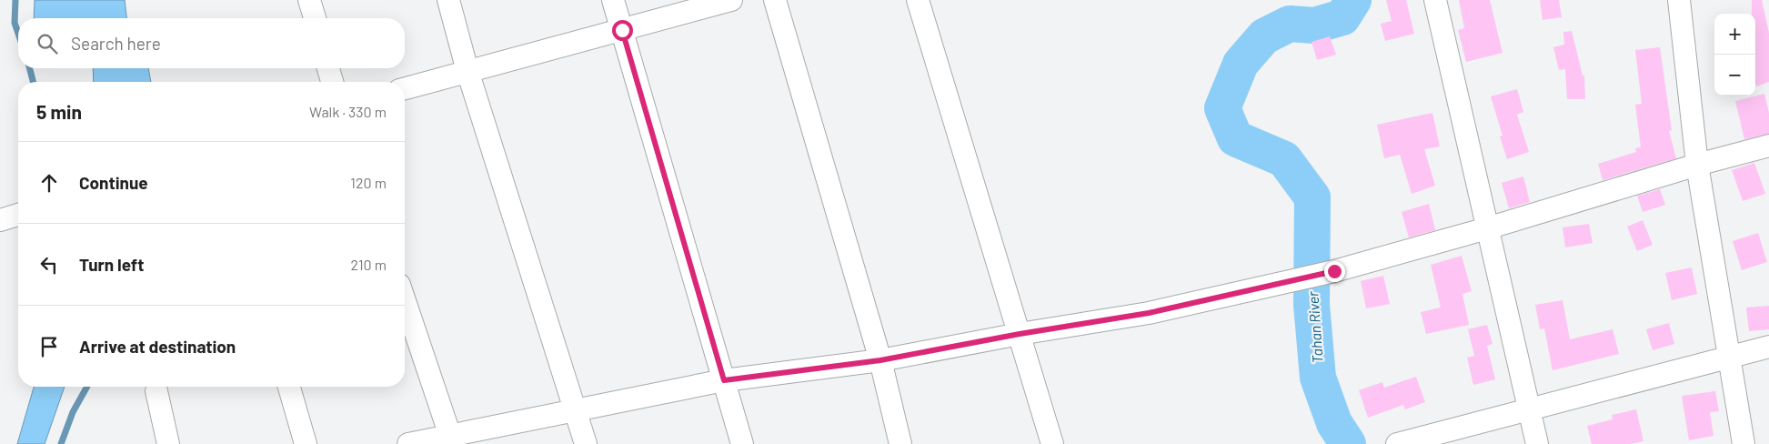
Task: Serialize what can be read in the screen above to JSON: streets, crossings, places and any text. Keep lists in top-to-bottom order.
{
  "water": ["Tahan River"],
  "page": {
    "map_buttons": ["+", "−"],
    "search": "Search here",
    "heading": ["5 min", "Walk · 330 m"],
    "list": [
      ["Continue", "120 m"],
      ["Turn left", "210 m"],
      "Arrive at destination"
    ]
  }
}
